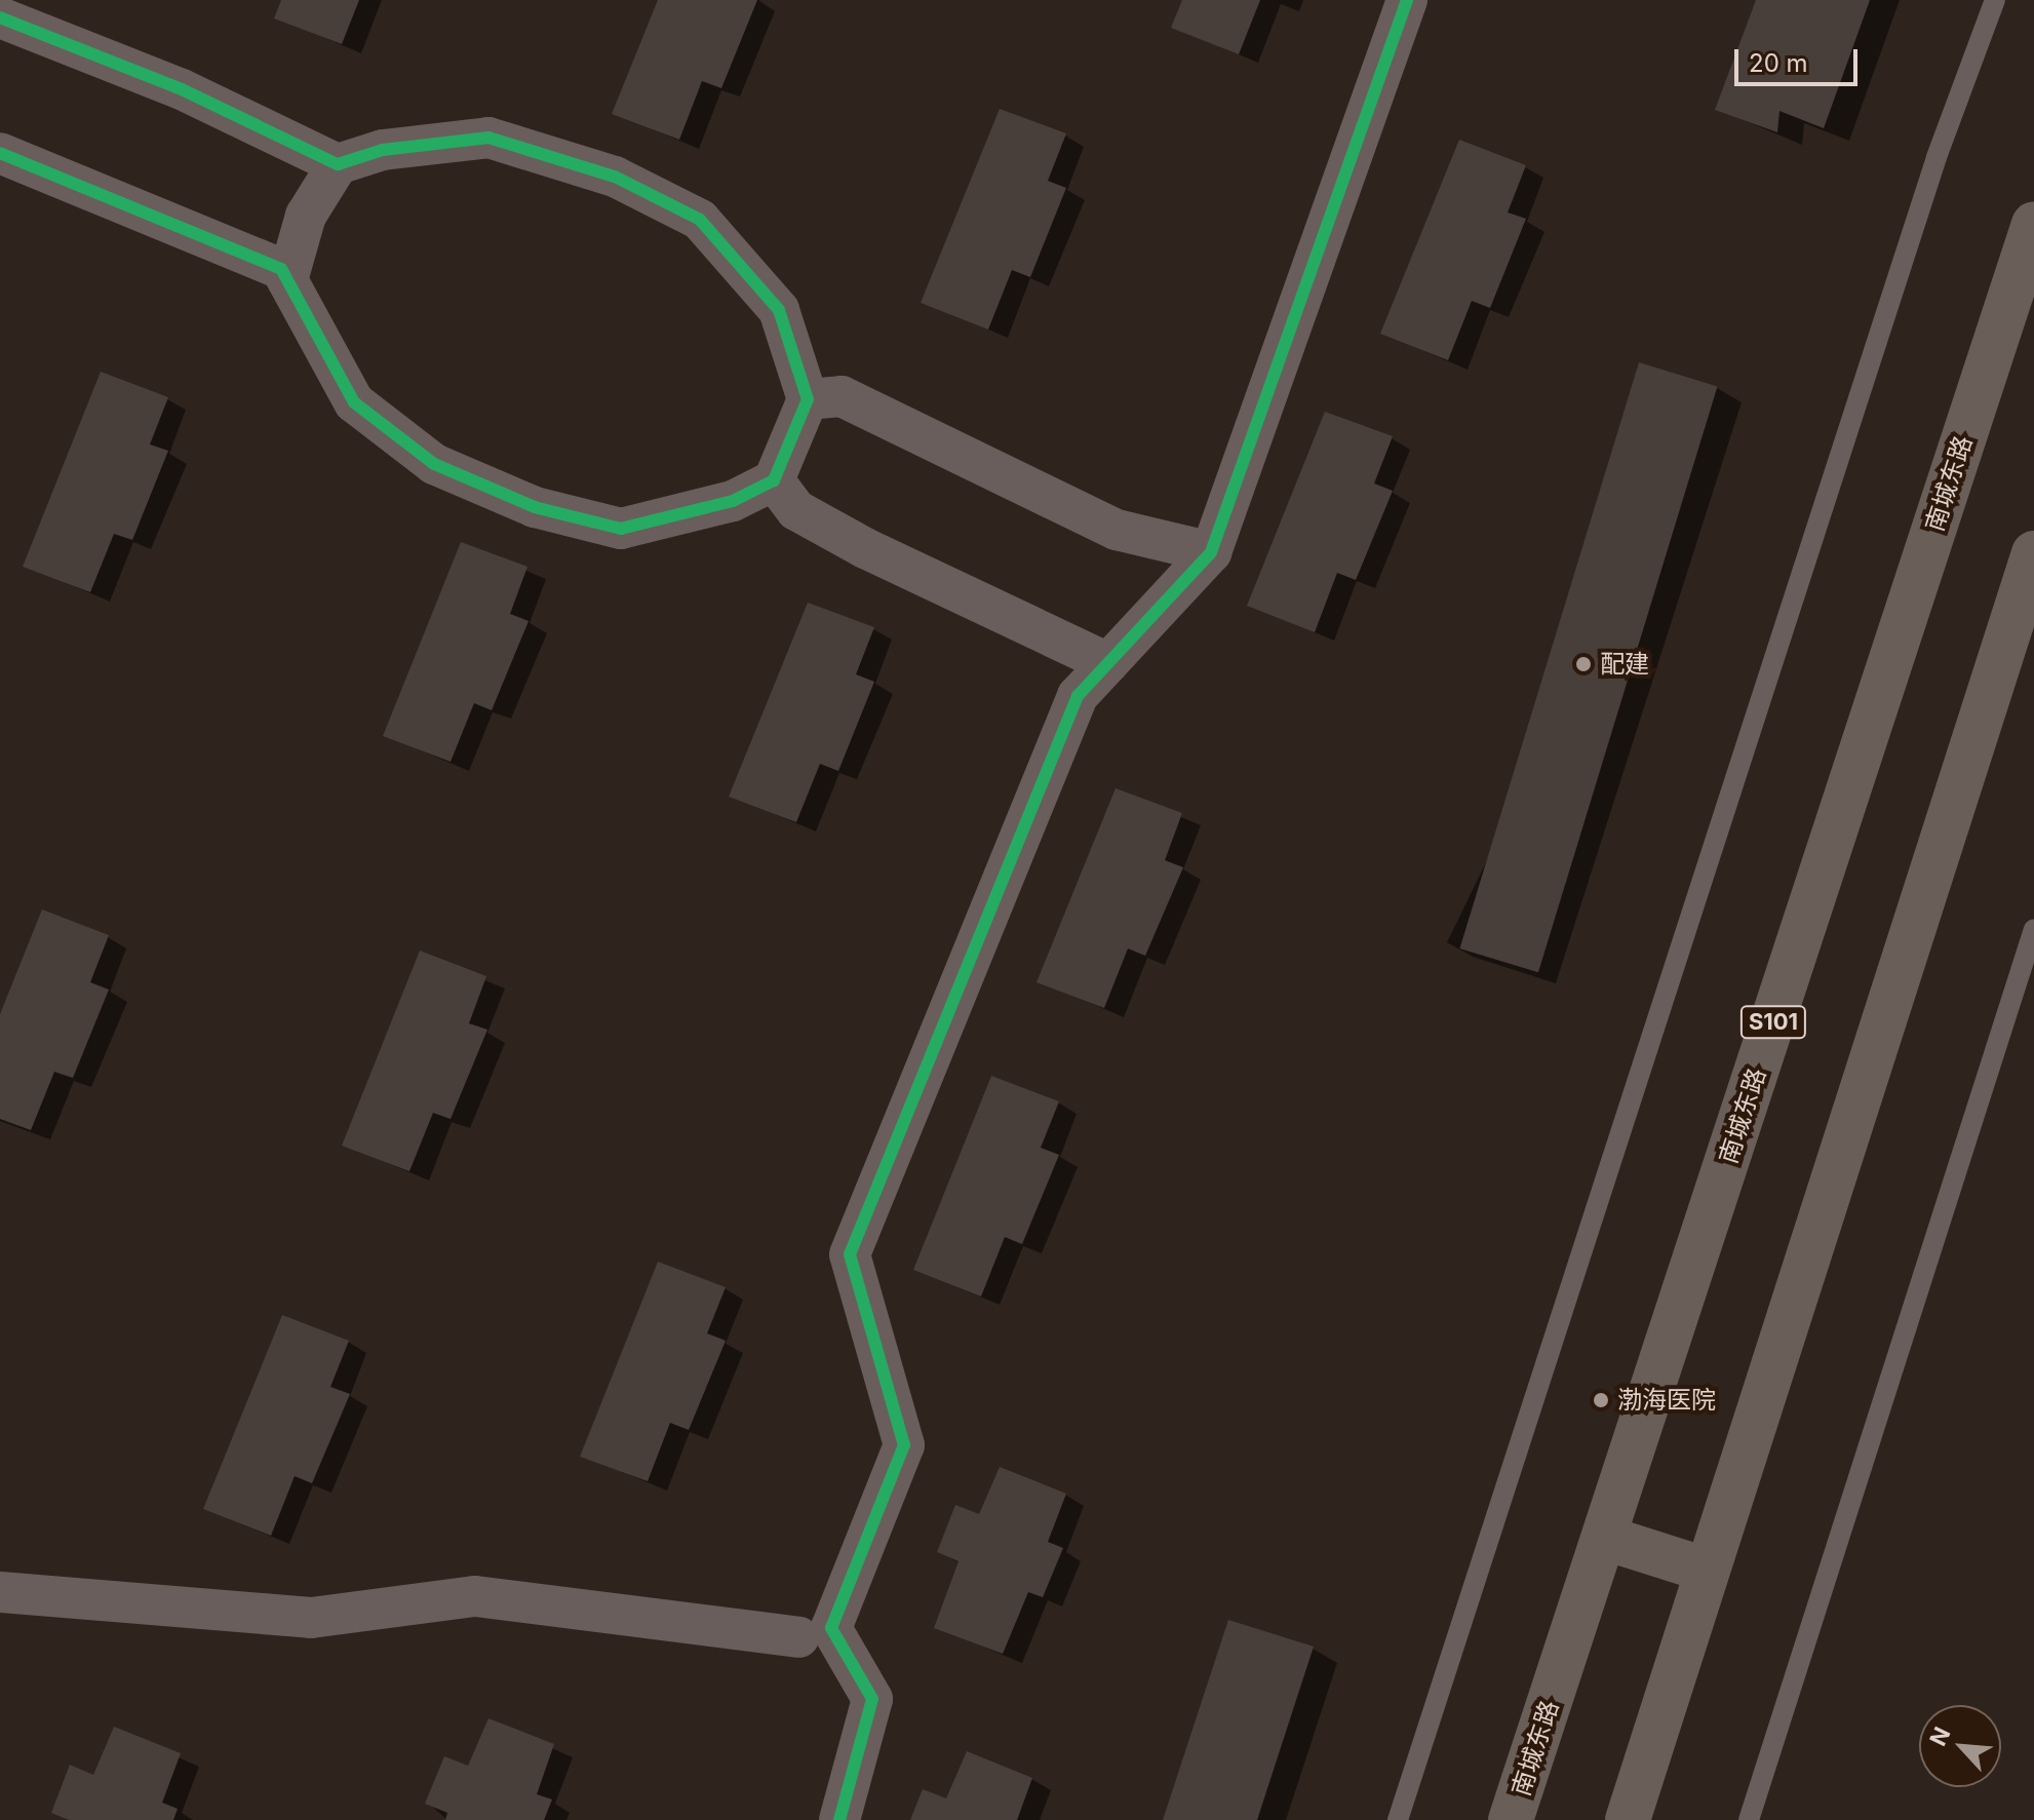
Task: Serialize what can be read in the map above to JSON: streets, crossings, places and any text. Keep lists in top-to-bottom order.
{
  "streets": {
    "main road": ["南城东路", "S101"]
  },
  "places": ["配建", "渤海医院"],
  "scale_bar": "20 m",
  "north": "top left"
}
